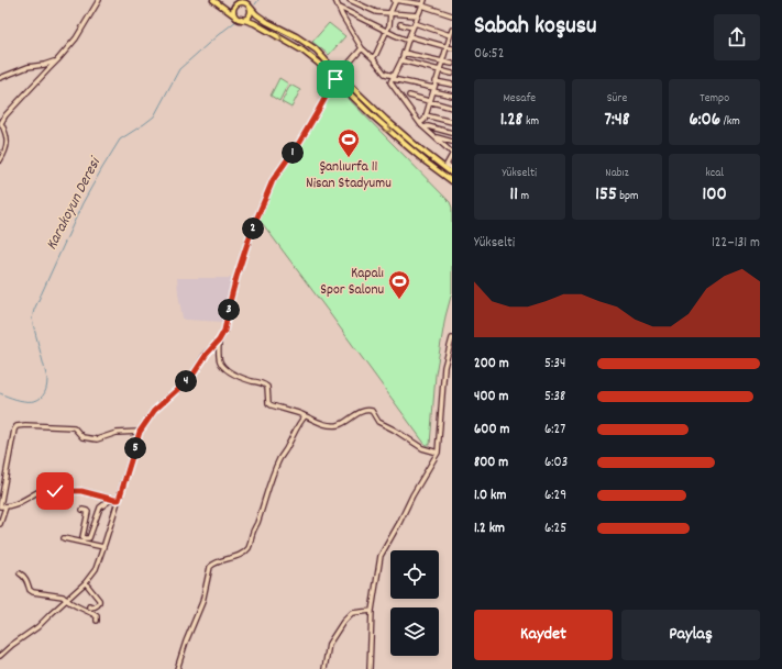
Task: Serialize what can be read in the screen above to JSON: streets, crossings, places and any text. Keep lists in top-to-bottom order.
{
  "water": ["Karakoyun Deresi"],
  "places": {
    "sports": ["Şanlıurfa 11 Nisan Stadyumu", "Kapalı Spor Salonu"]
  },
  "page": {
    "heading": ["Sabah koşusu", "06:52"],
    "stats": [
      ["Mesafe", "1.28 km"],
      ["Süre", "7:48"],
      ["Tempo", "6:06 /km"],
      ["Yükselti", "11 m"],
      ["Nabız", "155 bpm"],
      ["kcal", "100"]
    ],
    "pins": [
      "1",
      "2",
      "3",
      "4",
      "5"
    ],
    "chart": ["Yükselti", "122–131 m"],
    "list": [
      {
        "name": "200 m",
        "note": "5:34"
      },
      {
        "name": "400 m",
        "note": "5:38"
      },
      {
        "name": "600 m",
        "note": "6:27"
      },
      {
        "name": "800 m",
        "note": "6:03"
      },
      {
        "name": "1.0 km",
        "note": "6:29"
      },
      {
        "name": "1.2 km",
        "note": "6:25"
      }
    ],
    "buttons": ["Kaydet", "Paylaş"]
  }
}
